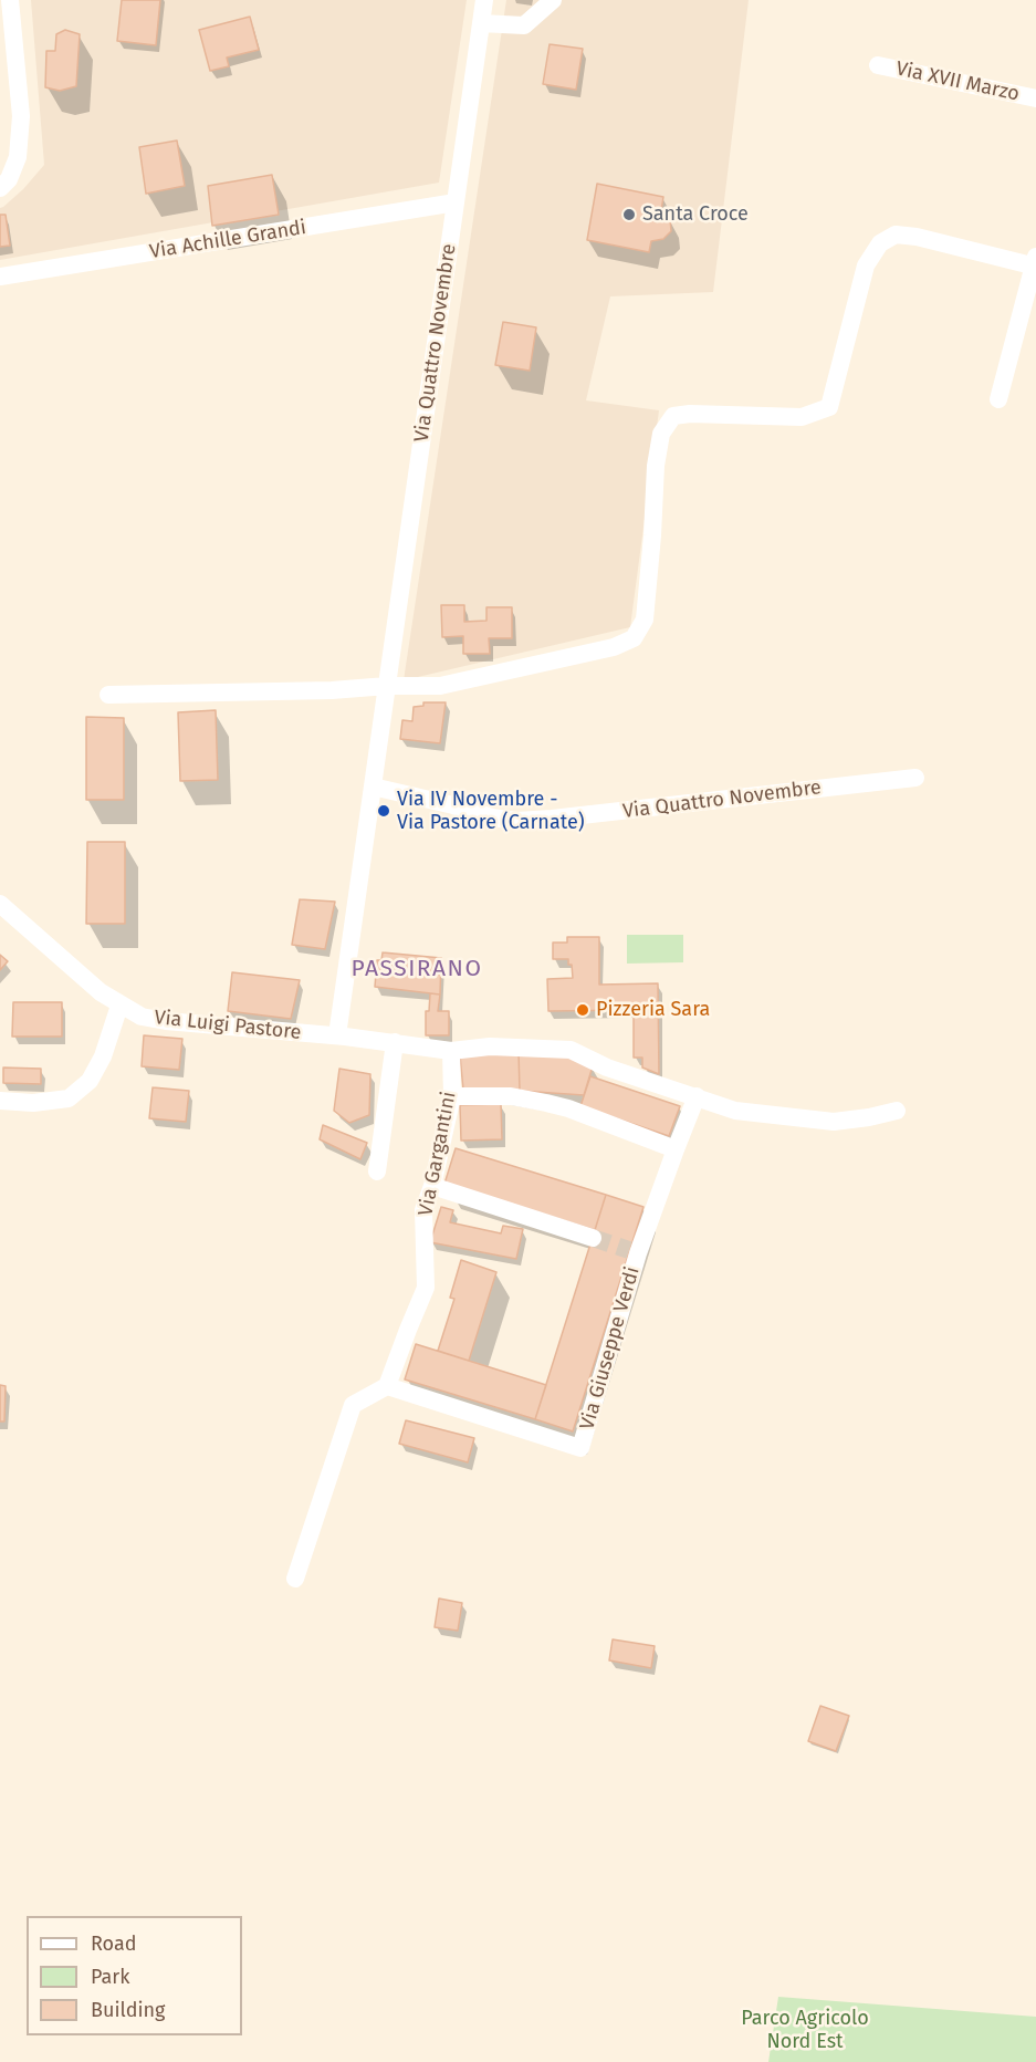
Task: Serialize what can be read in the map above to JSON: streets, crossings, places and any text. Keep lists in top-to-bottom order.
{
  "streets": {
    "street": [
      "Via XVII Marzo",
      "Via Achille Grandi",
      "Via Quattro Novembre",
      "Via Luigi Pastore",
      "Via Gargantini",
      "Via Giuseppe Verdi"
    ]
  },
  "crossings": [
    ["Via Achille Grandi", "Via Quattro Novembre"],
    ["Via Quattro Novembre", "Via Luigi Pastore"],
    ["Via Gargantini", "Via Giuseppe Verdi"]
  ],
  "districts": ["PASSIRANO"],
  "parks": ["Parco Agricolo Nord Est"],
  "places": ["Santa Croce", "Via IV Novembre - Via Pastore (Carnate)", "Pizzeria Sara"],
  "legend": ["Road", "Park", "Building"]
}
